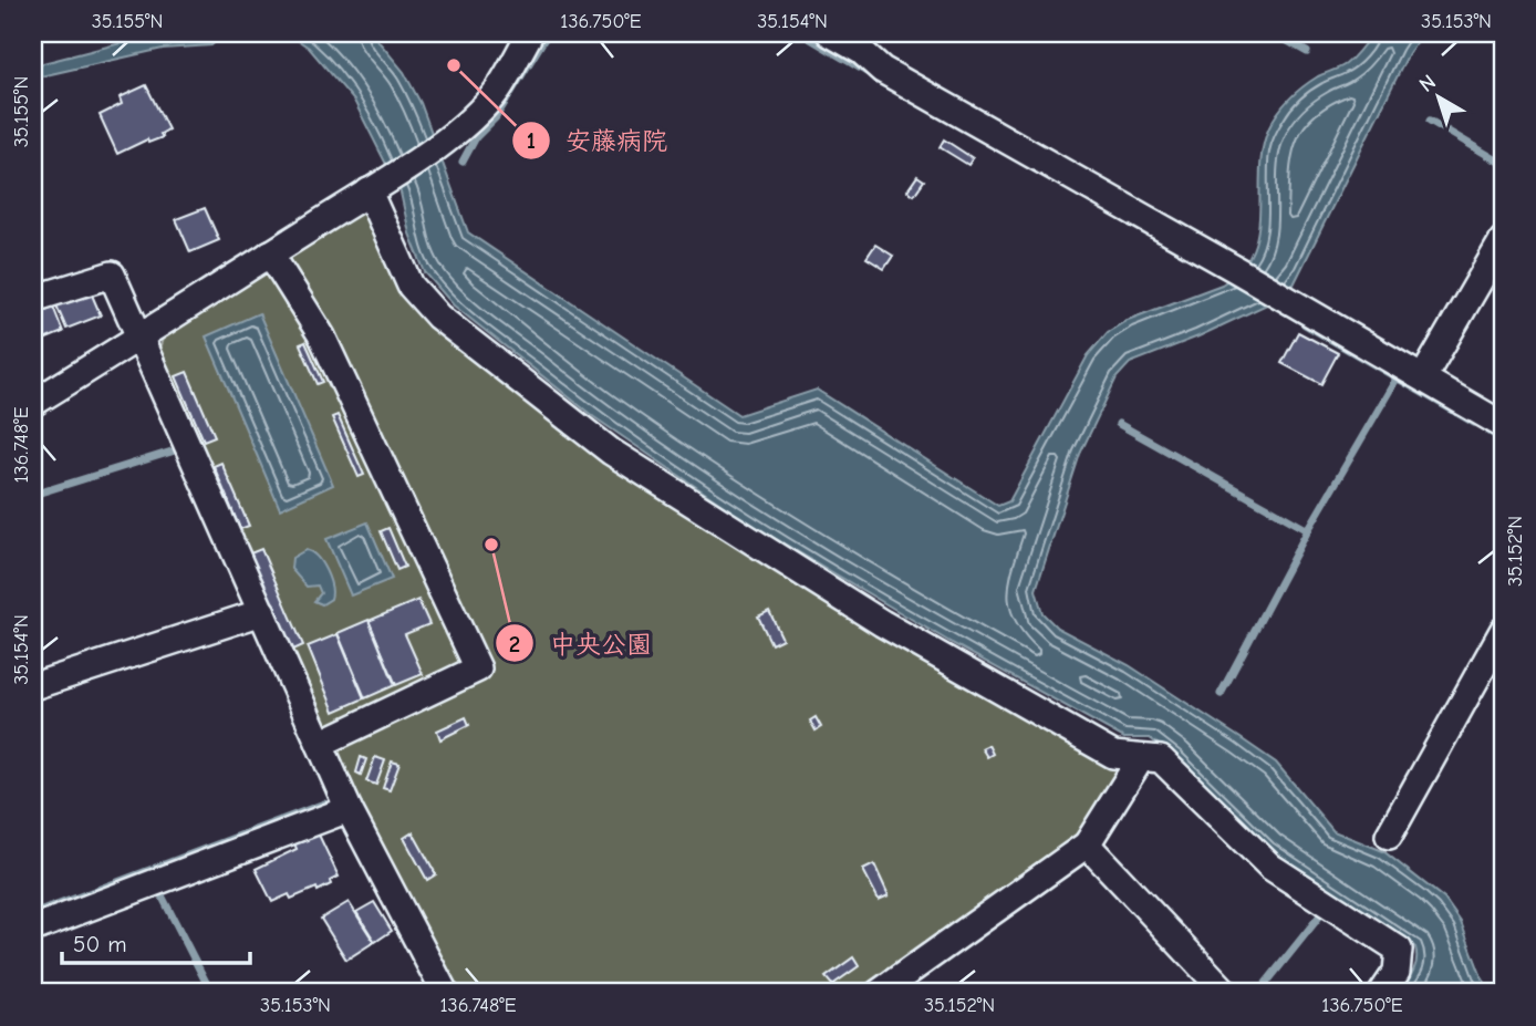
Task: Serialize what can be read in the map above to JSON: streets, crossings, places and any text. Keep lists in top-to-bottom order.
{
  "places": ["安藤病院", "中央公園"],
  "scale_bar": "50 m",
  "north": "top left",
  "coordinates": [
    "35.155°N",
    "136.750°E",
    "35.154°N",
    "35.153°N",
    "136.748°E",
    "35.152°N"
  ]
}
